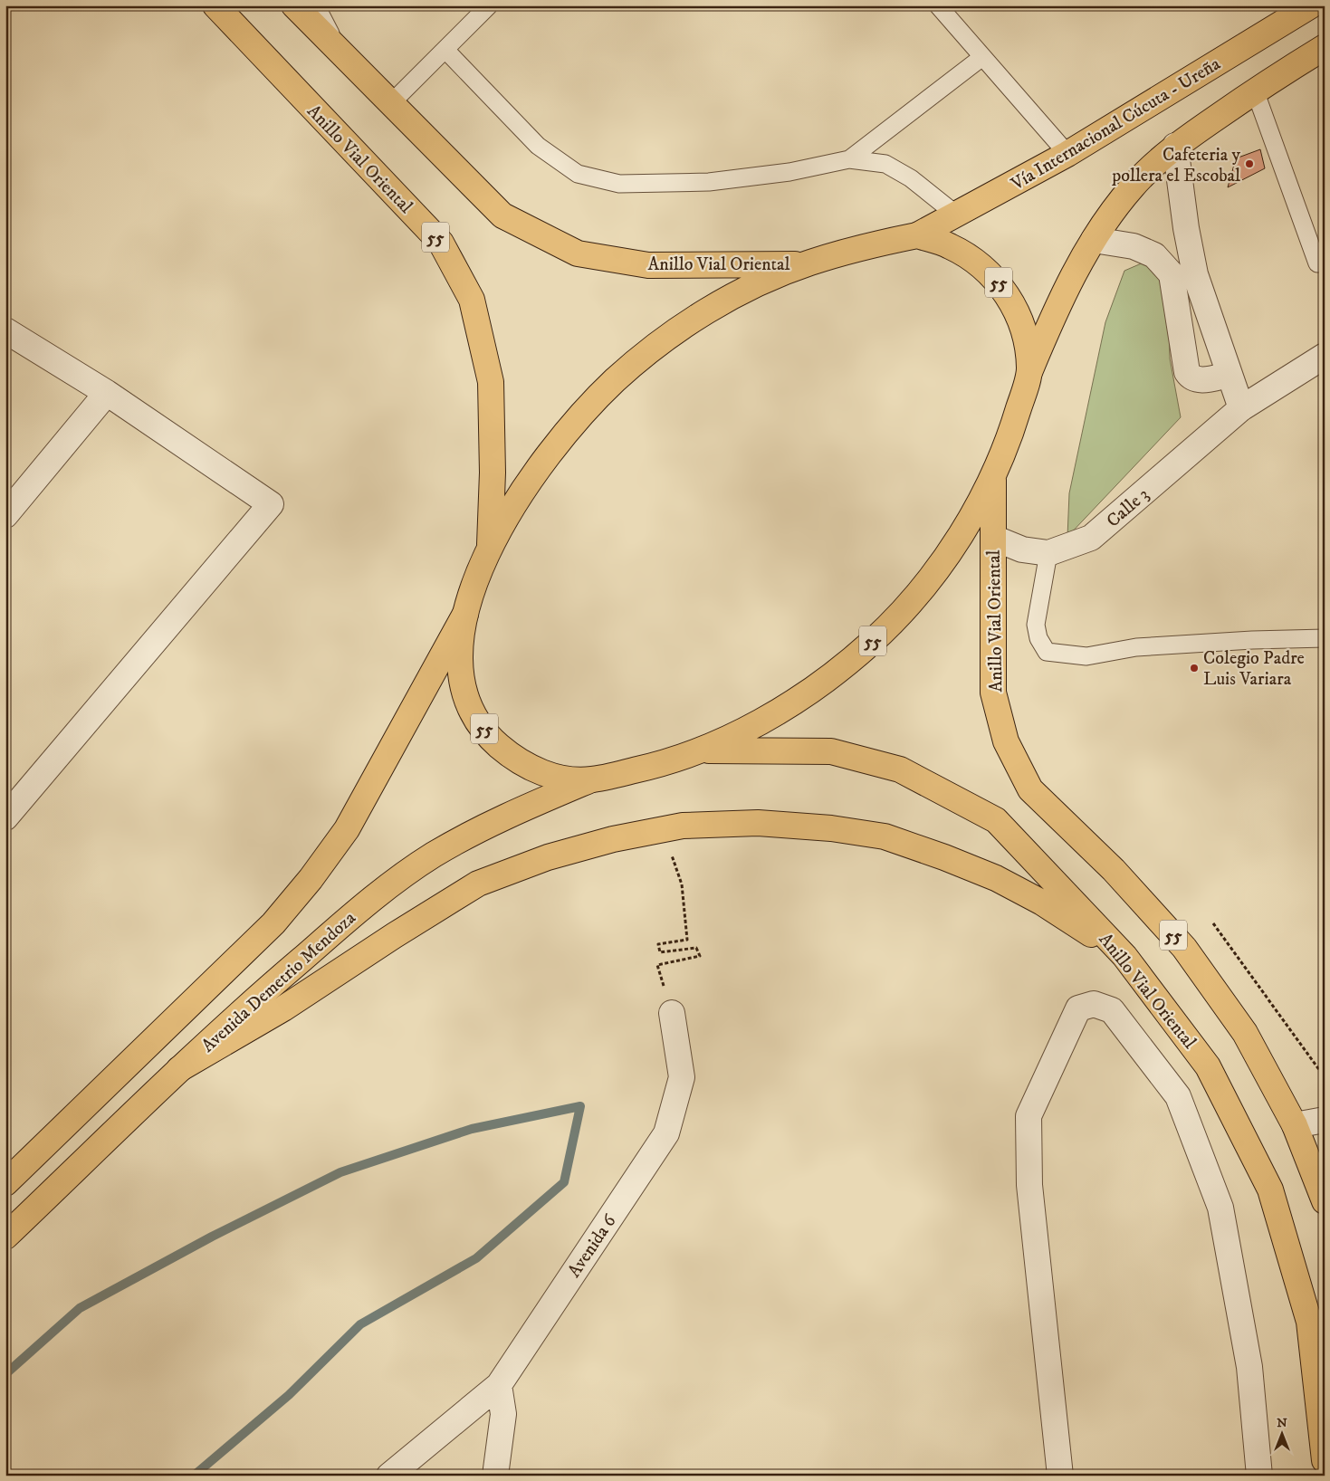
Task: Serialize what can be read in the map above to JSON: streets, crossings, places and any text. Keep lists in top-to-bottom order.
{
  "streets": {
    "main road": [
      "Vía Internacional Cúcuta - Ureña",
      "Anillo Vial Oriental",
      "55",
      "Avenida Demetrio Mendoza"
    ],
    "street": ["Calle 3", "Avenida 6"]
  },
  "crossings": [
    ["Vía Internacional Cúcuta - Ureña", "55"],
    ["Anillo Vial Oriental", "55"],
    ["Anillo Vial Oriental", "Calle 3"],
    ["55", "Avenida Demetrio Mendoza"]
  ],
  "places": ["Cafeteria y pollera el Escobal", "Colegio Padre Luis Variara"],
  "north": "top"
}
